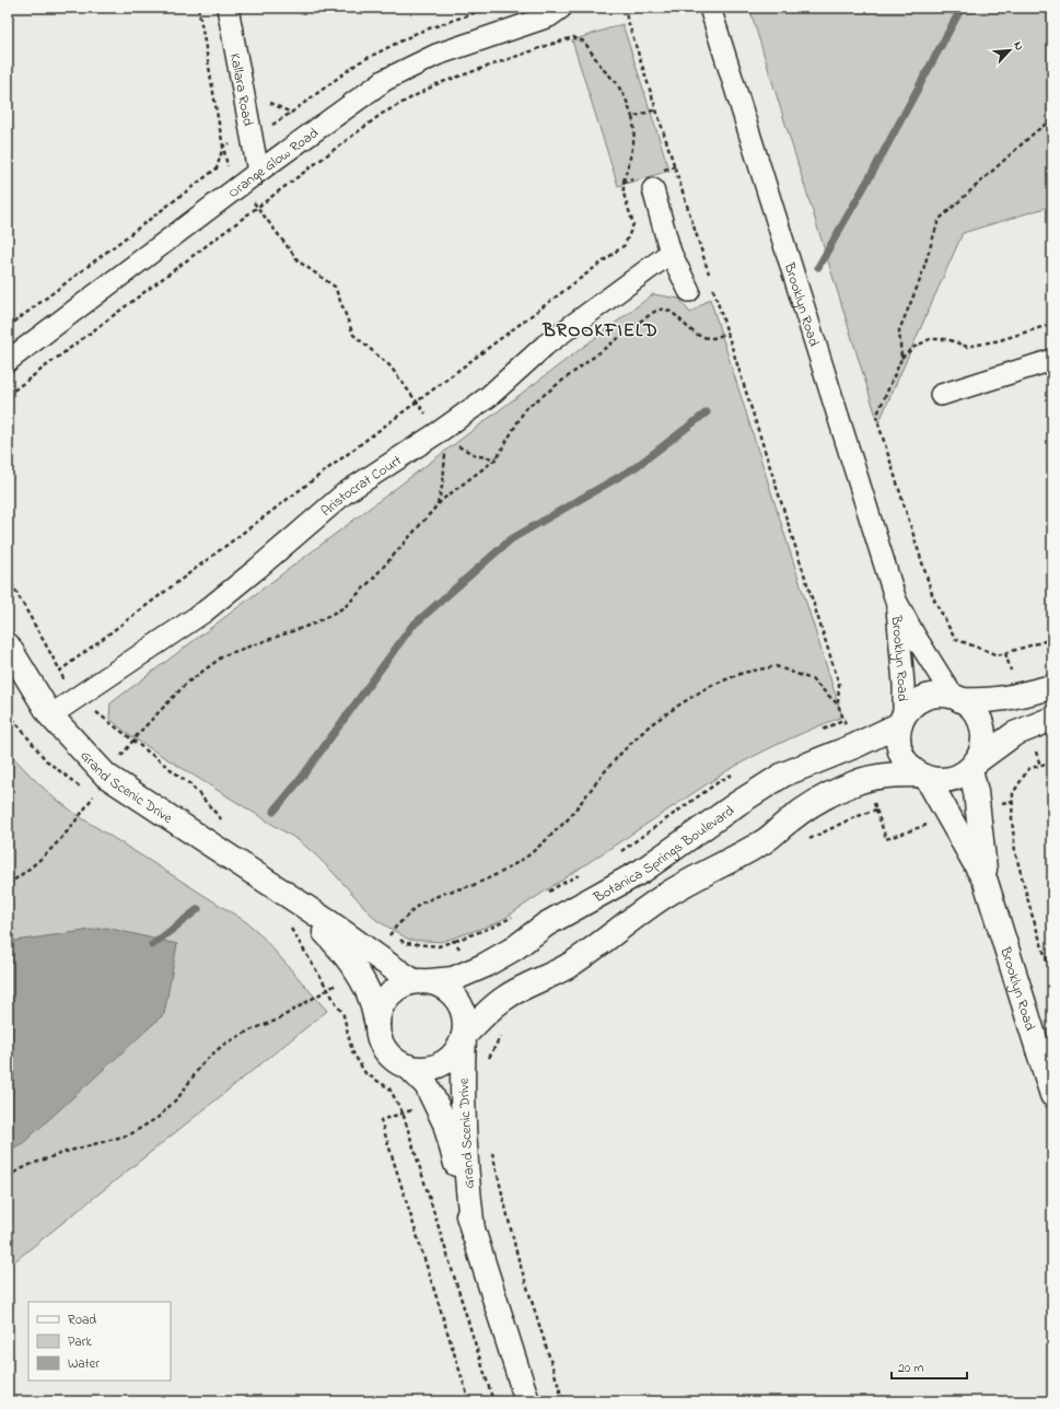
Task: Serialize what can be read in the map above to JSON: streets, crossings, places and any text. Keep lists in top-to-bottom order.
{
  "streets": {
    "street": [
      "Kallara Road",
      "Orange Glow Road",
      "Brooklyn Road",
      "Aristocrat Court",
      "Grand Scenic Drive",
      "Botanica Springs Boulevard"
    ]
  },
  "crossings": [
    ["Kallara Road", "Orange Glow Road"],
    ["Brooklyn Road", "Botanica Springs Boulevard"],
    ["Aristocrat Court", "Grand Scenic Drive"],
    ["Grand Scenic Drive", "Botanica Springs Boulevard"]
  ],
  "districts": ["BROOKFIELD"],
  "legend": ["Road", "Park", "Water"],
  "scale_bar": "20 m",
  "north": "top right"
}
